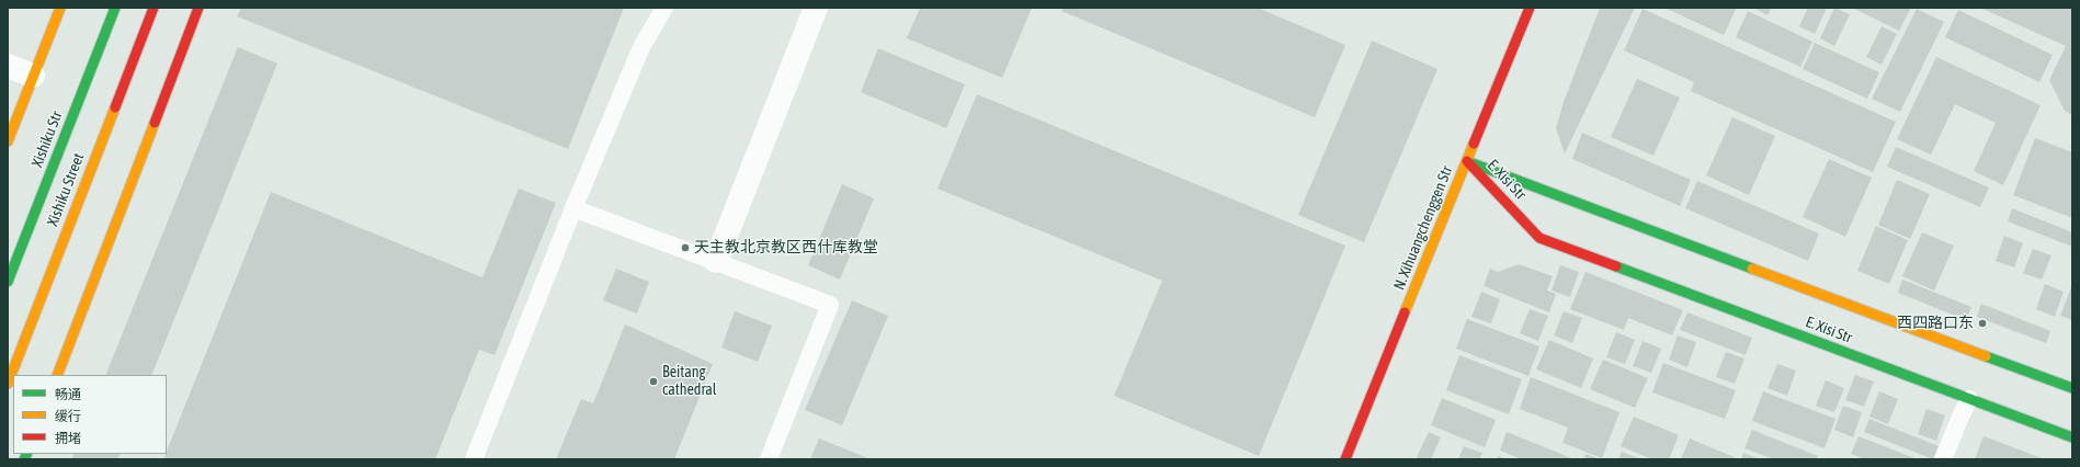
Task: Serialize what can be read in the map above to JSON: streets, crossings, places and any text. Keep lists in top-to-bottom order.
{
  "streets": {
    "main road": [
      "Xishiku Str",
      "E. Xisi Str",
      "Xishiku Street",
      "N. Xihuangchenggen Str"
    ]
  },
  "crossings": [
    ["E. Xisi Str", "N. Xihuangchenggen Str"]
  ],
  "places": ["天主教北京教区西什库教堂", "西四路口东", "Beitang cathedral"],
  "legend": ["畅通", "缓行", "拥堵"]
}
